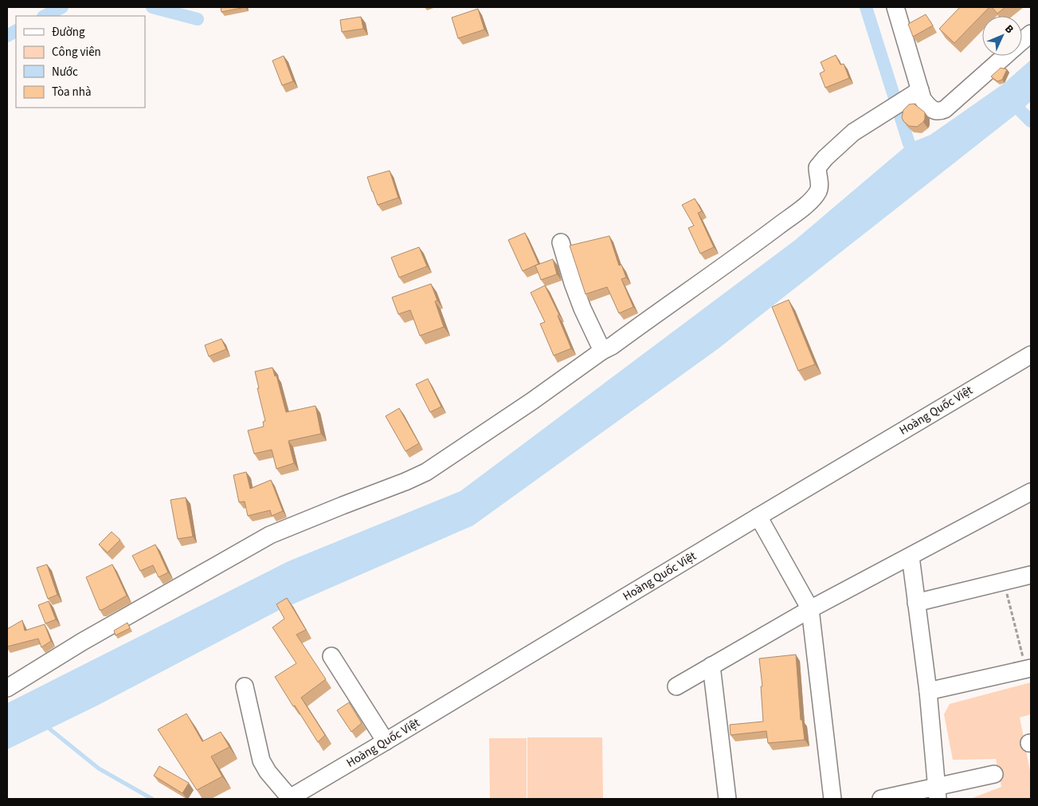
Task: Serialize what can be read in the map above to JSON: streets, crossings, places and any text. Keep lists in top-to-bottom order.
{
  "streets": {
    "street": ["Hoàng Quốc Việt"]
  },
  "legend": [
    "Đường",
    "Công viên",
    "Nước",
    "Tòa nhà"
  ],
  "north": "top right"
}
